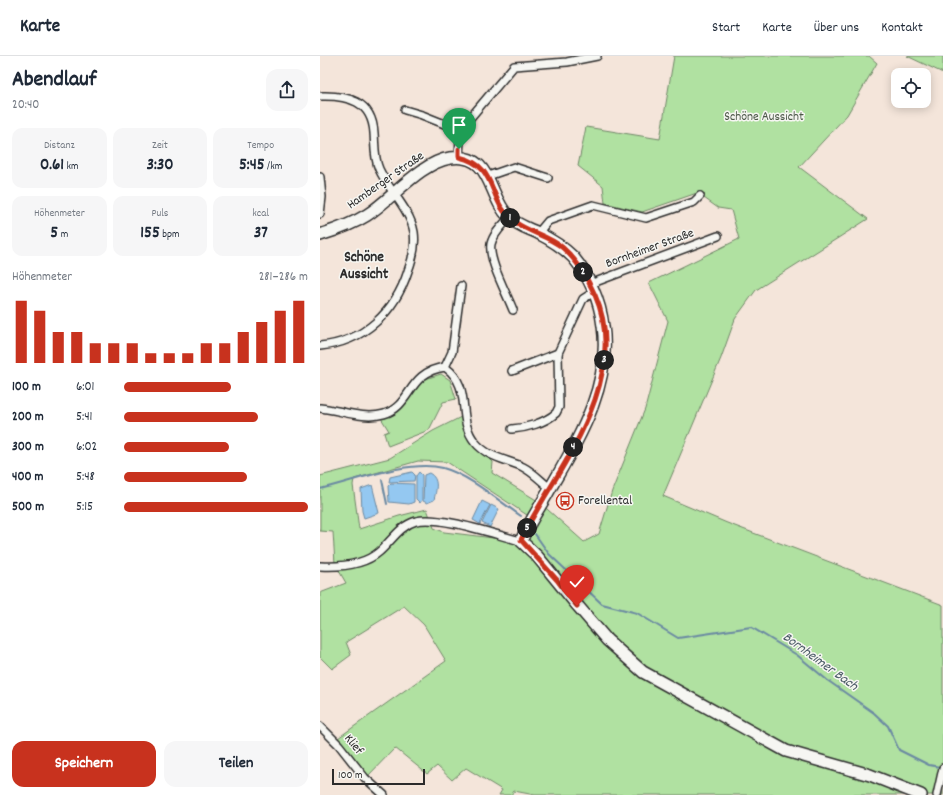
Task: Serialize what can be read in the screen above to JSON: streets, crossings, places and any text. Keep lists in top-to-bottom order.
{
  "streets": {
    "street": ["Hamberger Straße", "Bornheimer Straße", "Klief"]
  },
  "districts": ["Schöne Aussicht"],
  "water": ["Bornheimer Bach"],
  "parks": ["Schöne Aussicht"],
  "places": {
    "bus stop": ["Forellental"]
  },
  "scale_bar": "100 m",
  "page": {
    "header": "Karte",
    "nav": [
      "Start",
      "Karte",
      "Über uns",
      "Kontakt"
    ],
    "heading": ["Abendlauf", "20:40"],
    "stats": [
      ["Distanz", "0.61 km"],
      ["Zeit", "3:30"],
      ["Tempo", "5:45 /km"],
      ["Höhenmeter", "5 m"],
      ["Puls", "155 bpm"],
      ["kcal", "37"]
    ],
    "pins": [
      "1",
      "2",
      "3",
      "4",
      "5"
    ],
    "chart": ["Höhenmeter", "281–286 m"],
    "list": [
      {
        "name": "100 m",
        "note": "6:01"
      },
      {
        "name": "200 m",
        "note": "5:41"
      },
      {
        "name": "300 m",
        "note": "6:02"
      },
      {
        "name": "400 m",
        "note": "5:48"
      },
      {
        "name": "500 m",
        "note": "5:15"
      }
    ],
    "buttons": ["Speichern", "Teilen"],
    "scale": "100 m"
  }
}
